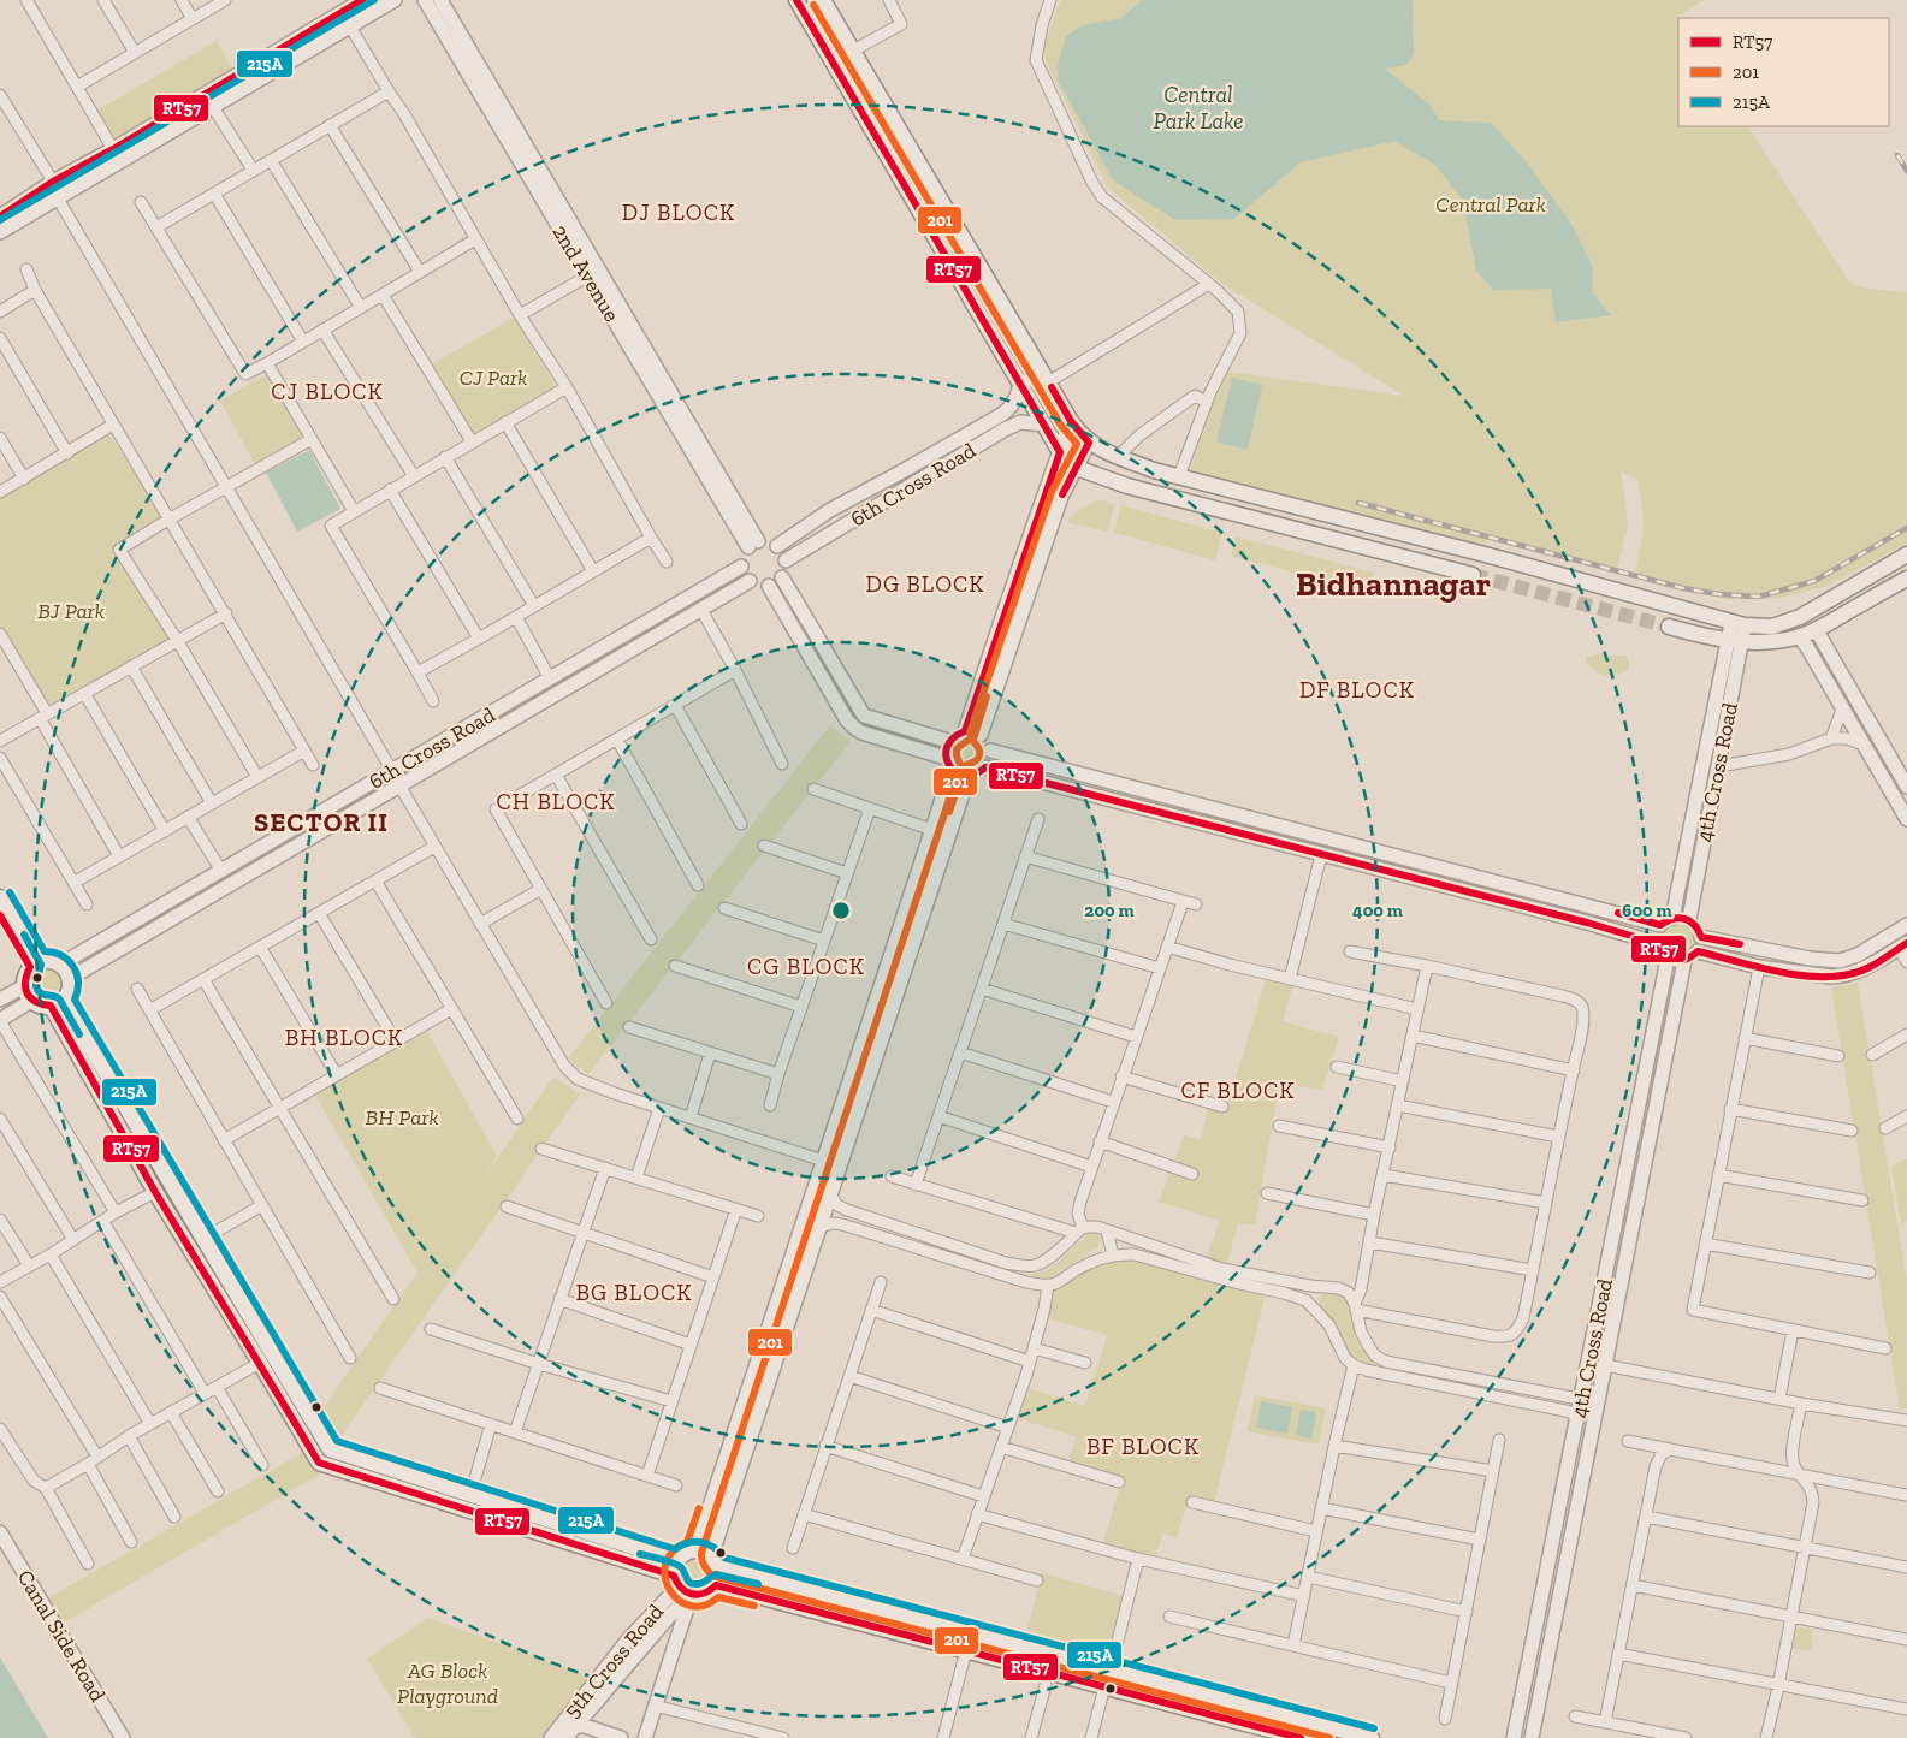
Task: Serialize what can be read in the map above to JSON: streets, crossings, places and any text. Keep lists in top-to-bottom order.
{
  "streets": {
    "street": [
      "2nd Avenue",
      "6th Cross Road",
      "4th Cross Road",
      "Canal Side Road",
      "5th Cross Road"
    ]
  },
  "crossings": [
    ["2nd Avenue", "6th Cross Road"]
  ],
  "districts": [
    "DJ BLOCK",
    "CJ BLOCK",
    "DG BLOCK",
    "Bidhannagar",
    "DF BLOCK",
    "CH BLOCK",
    "SECTOR II",
    "CG BLOCK",
    "BH BLOCK",
    "CF BLOCK",
    "BG BLOCK",
    "BF BLOCK"
  ],
  "water": ["Central Park Lake"],
  "parks": [
    "Central Park",
    "CJ Park",
    "BJ Park",
    "BH Park",
    "AG Block Playground"
  ],
  "lines": ["transit line RT57", "transit line 215A", "transit line 201"],
  "legend": ["RT57", "201", "215A"],
  "rings": ["200 m", "400 m", "600 m"]
}
